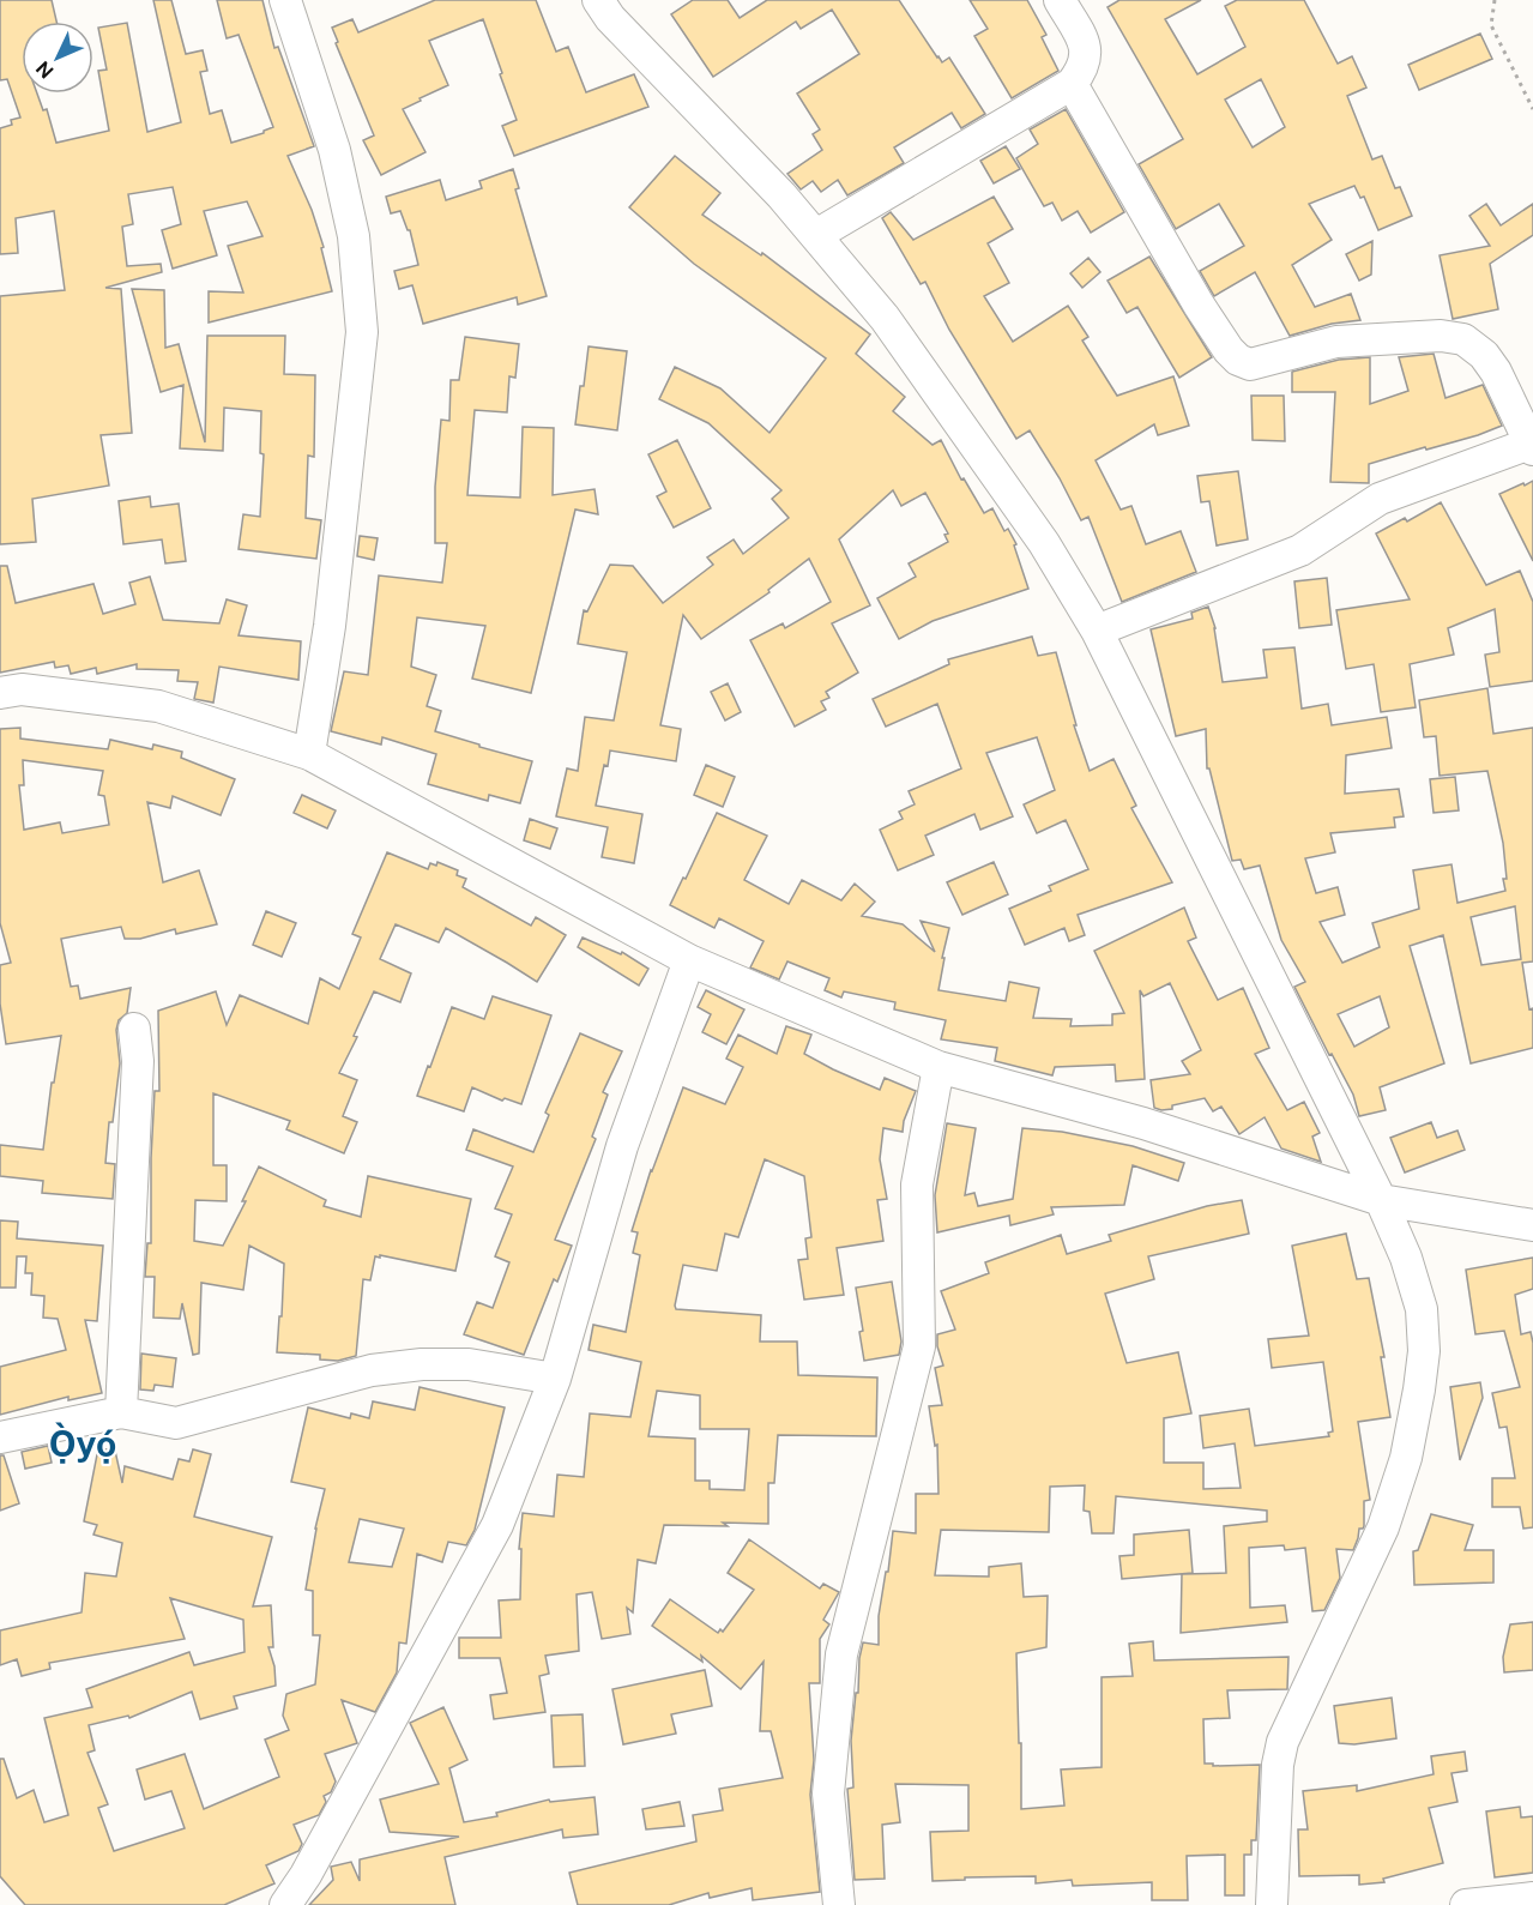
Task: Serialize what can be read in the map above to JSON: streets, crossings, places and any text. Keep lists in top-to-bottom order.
{
  "districts": ["Ọ̀yọ́"],
  "north": "bottom left"
}
